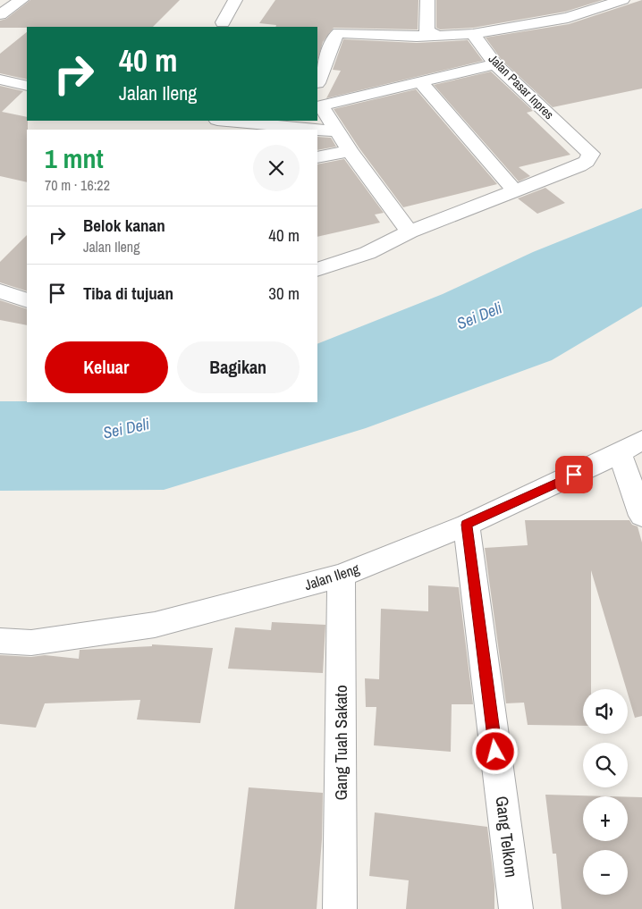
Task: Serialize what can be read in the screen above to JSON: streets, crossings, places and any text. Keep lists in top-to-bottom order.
{
  "streets": {
    "street": [
      "Jalan Pasar Inpres",
      "Jalan Ileng",
      "Gang Tuah Sakato",
      "Gang Telkom"
    ]
  },
  "crossings": [
    ["Jalan Ileng", "Gang Tuah Sakato"],
    ["Jalan Ileng", "Gang Telkom"]
  ],
  "water": ["Sei Deli"],
  "page": {
    "turn": ["40 m", "Jalan Ileng"],
    "heading": ["1 mnt", "70 m · 16:22"],
    "list": [
      {
        "name": "Belok kanan",
        "note": "Jalan Ileng",
        "value": "40 m"
      },
      {
        "name": "Tiba di tujuan",
        "value": "30 m"
      }
    ],
    "buttons": ["Keluar", "Bagikan"],
    "map_buttons": ["+", "−"]
  }
}
